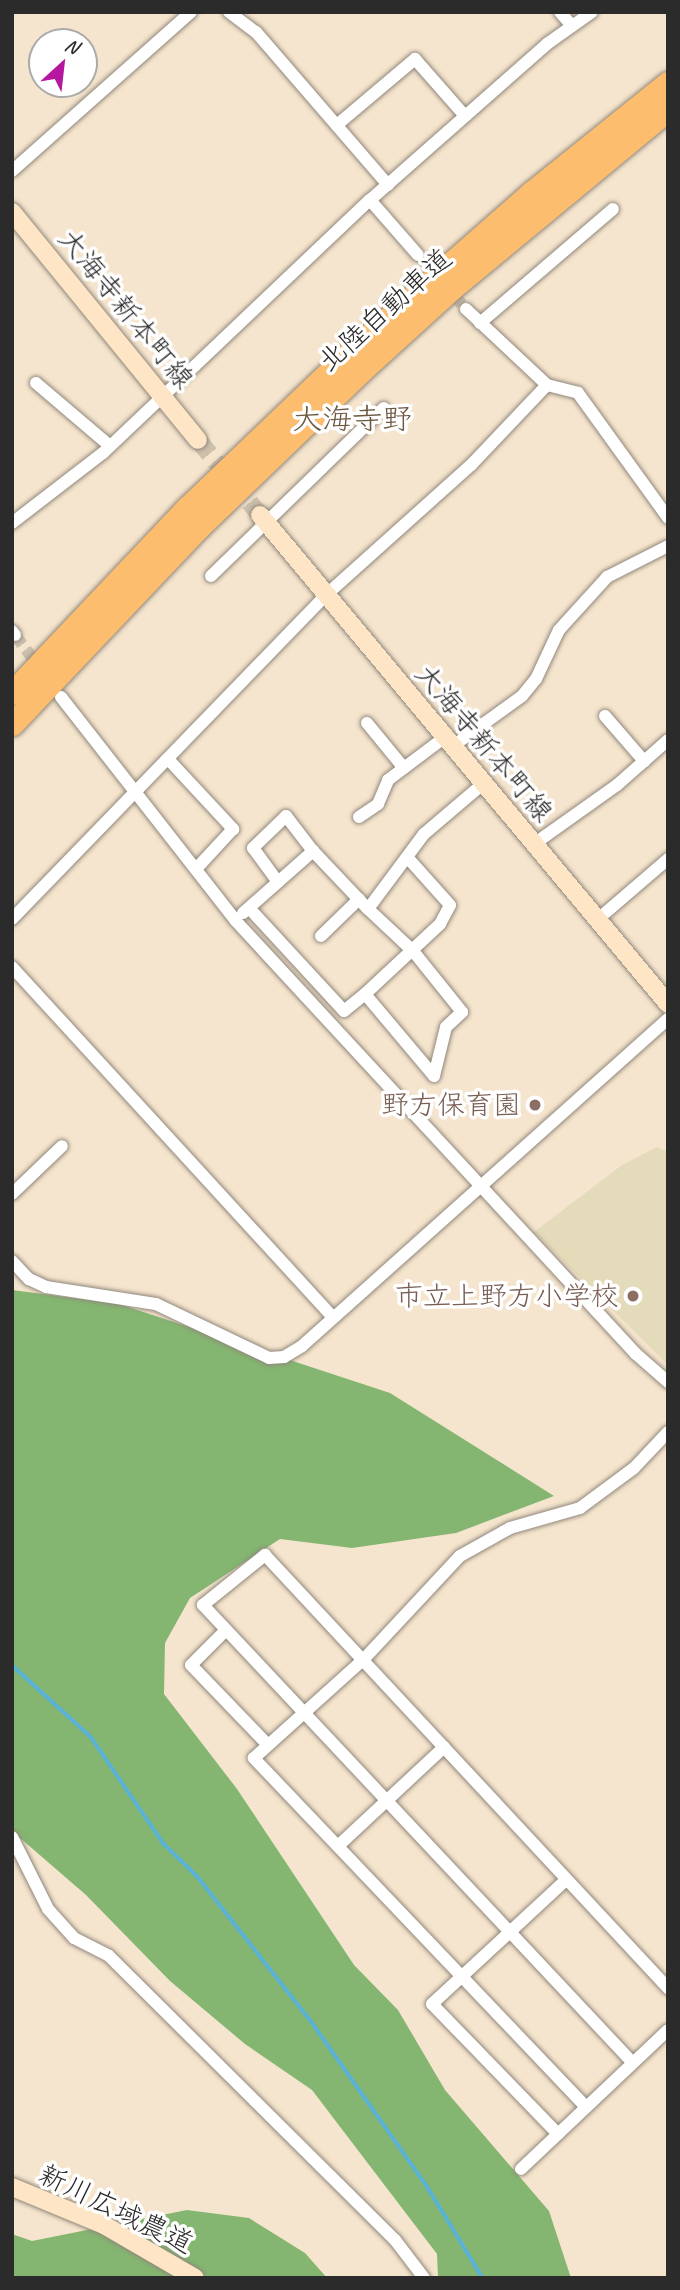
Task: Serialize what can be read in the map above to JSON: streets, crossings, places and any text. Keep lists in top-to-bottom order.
{
  "streets": {
    "highway": ["北陸自動車道"],
    "main road": ["大海寺新本町線", "新川広域農道"]
  },
  "districts": ["大海寺野"],
  "places": ["野方保育園", "市立上野方小学校"],
  "north": "top right"
}
